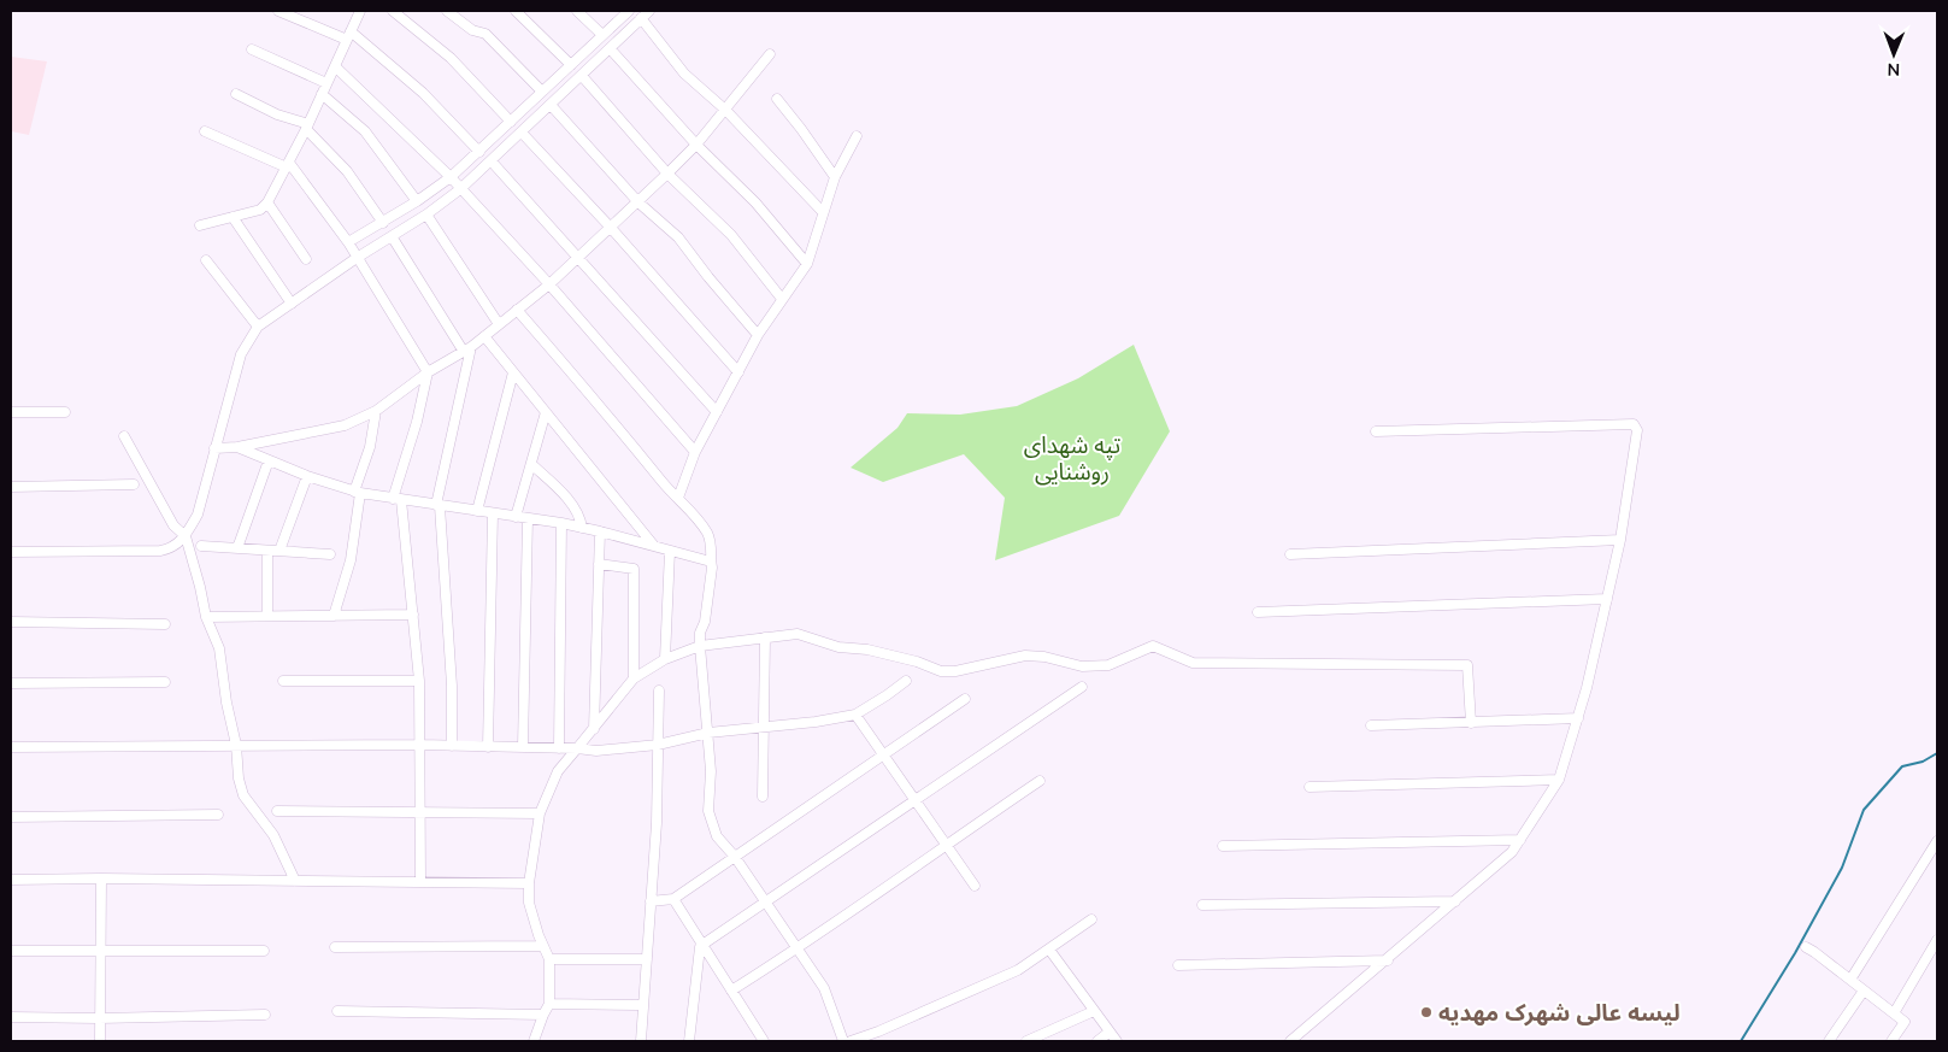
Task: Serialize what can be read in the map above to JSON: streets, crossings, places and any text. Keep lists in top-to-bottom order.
{
  "parks": ["تپه شهدای روشنایی"],
  "places": ["لیسه عالی شهرک مهدیه"],
  "north": "bottom"
}
